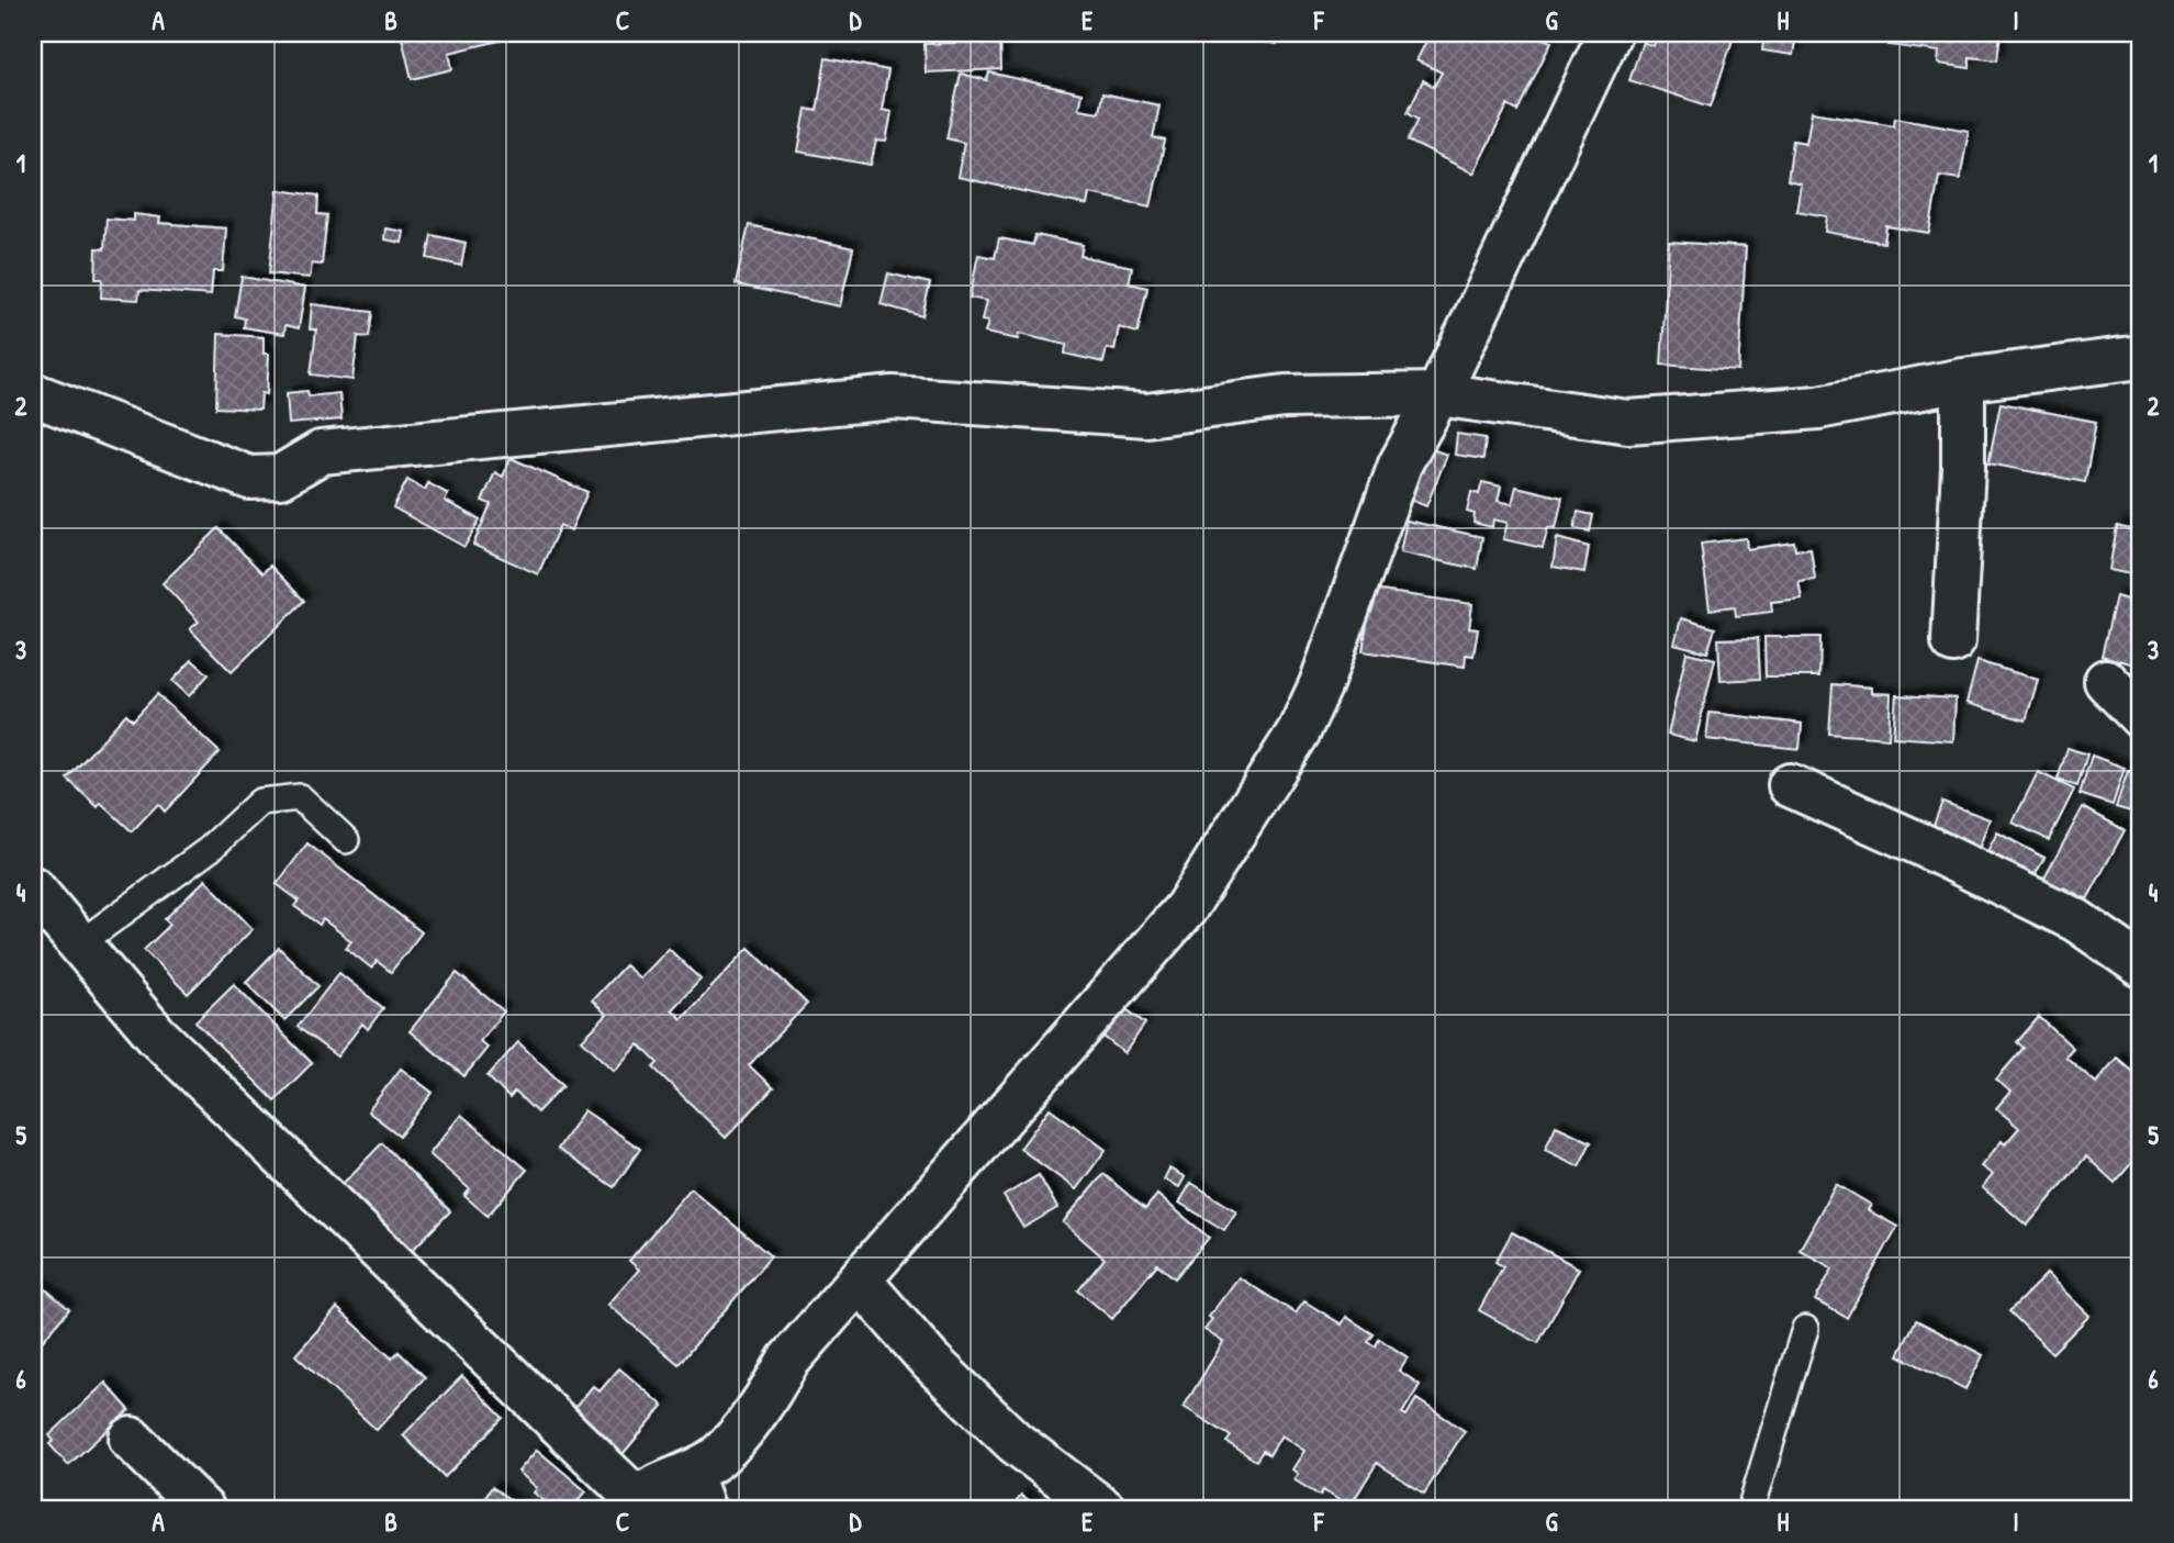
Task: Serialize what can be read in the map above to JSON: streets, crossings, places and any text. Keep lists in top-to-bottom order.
{
  "grid": {
    "columns": [
      "A",
      "B",
      "C",
      "D",
      "E",
      "F",
      "G",
      "H",
      "I"
    ],
    "rows": [
      "1",
      "2",
      "3",
      "4",
      "5",
      "6"
    ]
  }
}
